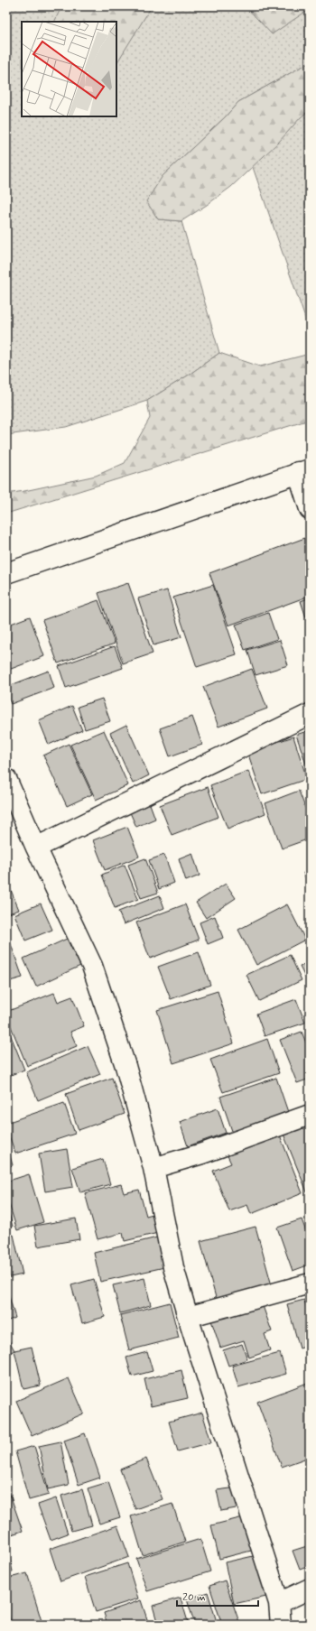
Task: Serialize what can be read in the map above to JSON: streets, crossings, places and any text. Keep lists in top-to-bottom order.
{
  "scale_bar": "20 m"
}
